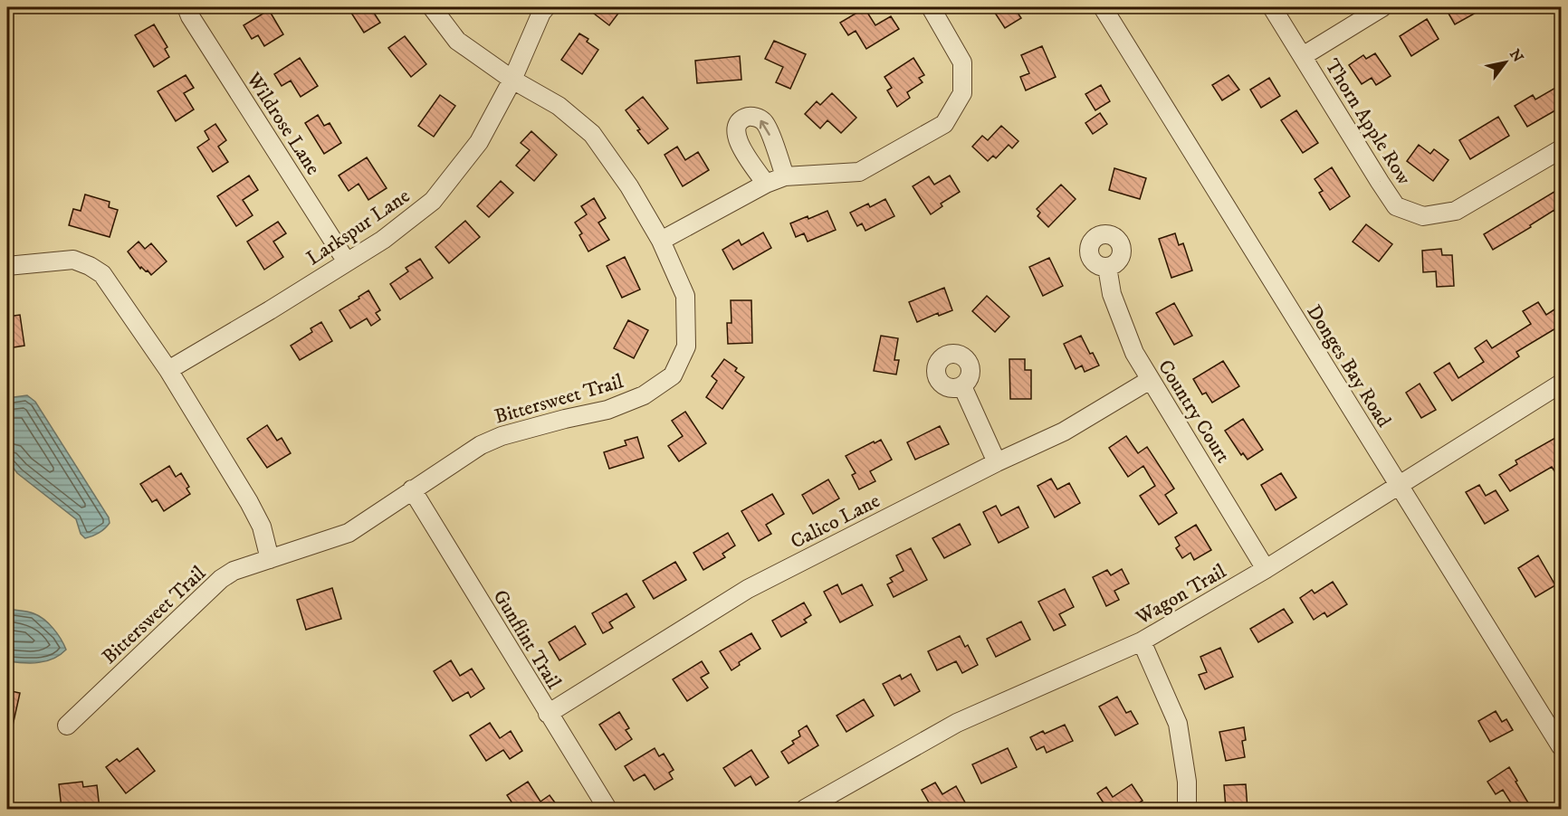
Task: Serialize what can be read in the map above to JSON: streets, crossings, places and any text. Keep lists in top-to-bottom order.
{
  "streets": {
    "street": [
      "Thorn Apple Row",
      "Wildrose Lane",
      "Larkspur Lane",
      "Donges Bay Road",
      "Bittersweet Trail",
      "Country Court",
      "Calico Lane",
      "Wagon Trail",
      "Gunflint Trail"
    ]
  },
  "crossings": [
    ["Wildrose Lane", "Larkspur Lane"],
    ["Larkspur Lane", "Bittersweet Trail"],
    ["Donges Bay Road", "Wagon Trail"],
    ["Bittersweet Trail", "Gunflint Trail"],
    ["Country Court", "Calico Lane"],
    ["Country Court", "Wagon Trail"],
    ["Calico Lane", "Gunflint Trail"]
  ],
  "north": "top right"
}
